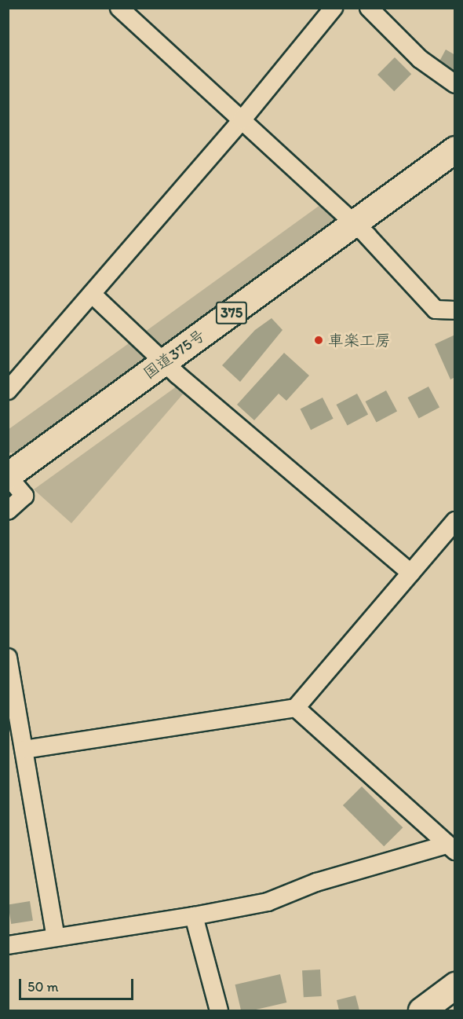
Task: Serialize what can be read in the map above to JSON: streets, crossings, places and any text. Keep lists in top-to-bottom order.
{
  "streets": {
    "main road": ["375", "国道375号"]
  },
  "places": ["車楽工房"],
  "scale_bar": "50 m"
}
